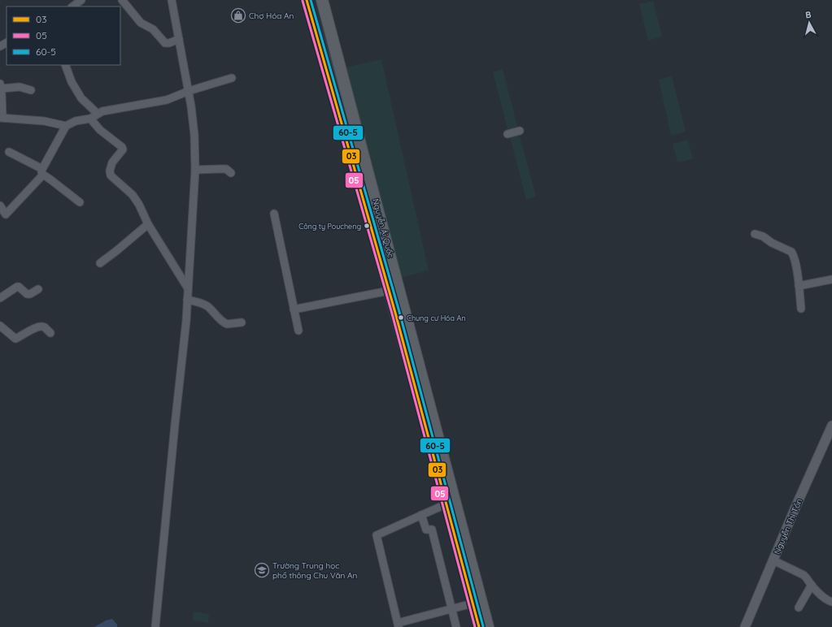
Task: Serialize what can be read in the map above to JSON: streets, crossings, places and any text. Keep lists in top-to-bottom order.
{
  "streets": {
    "main road": ["Nguyễn Ái Quốc"],
    "street": ["Nguyễn Thị Tồn"]
  },
  "places": {
    "shop": ["Chợ Hóa An"],
    "other": ["Công ty Poucheng", "Chung cư Hóa An"],
    "school or university": ["Trường Trung học phổ thông Chu Văn An"]
  },
  "lines": ["transit line 03", "transit line 60-5", "transit line 05"],
  "legend": ["03", "05", "60-5"],
  "north": "top"
}
